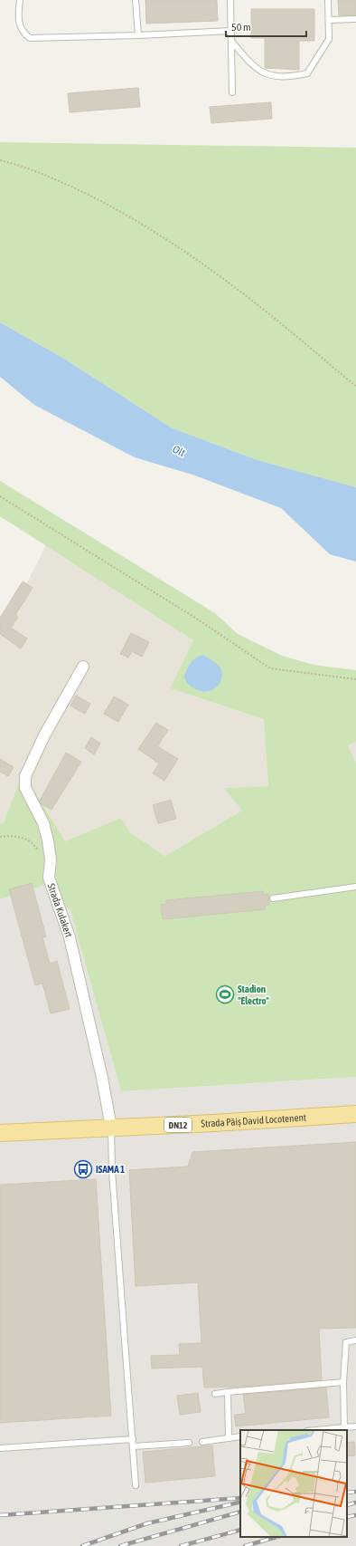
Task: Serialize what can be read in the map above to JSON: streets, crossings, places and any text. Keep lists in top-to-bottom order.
{
  "streets": {
    "main road": ["Strada Păiș David Locotenent", "DN12"],
    "street": ["Strada Kulakert"]
  },
  "crossings": [
    ["Strada Kulakert", "Strada Păiș David Locotenent"]
  ],
  "water": ["Olt"],
  "places": {
    "sports": ["Stadion \"Electro\""],
    "bus stop": ["ISAMA 1"]
  },
  "scale_bar": "50 m"
}
